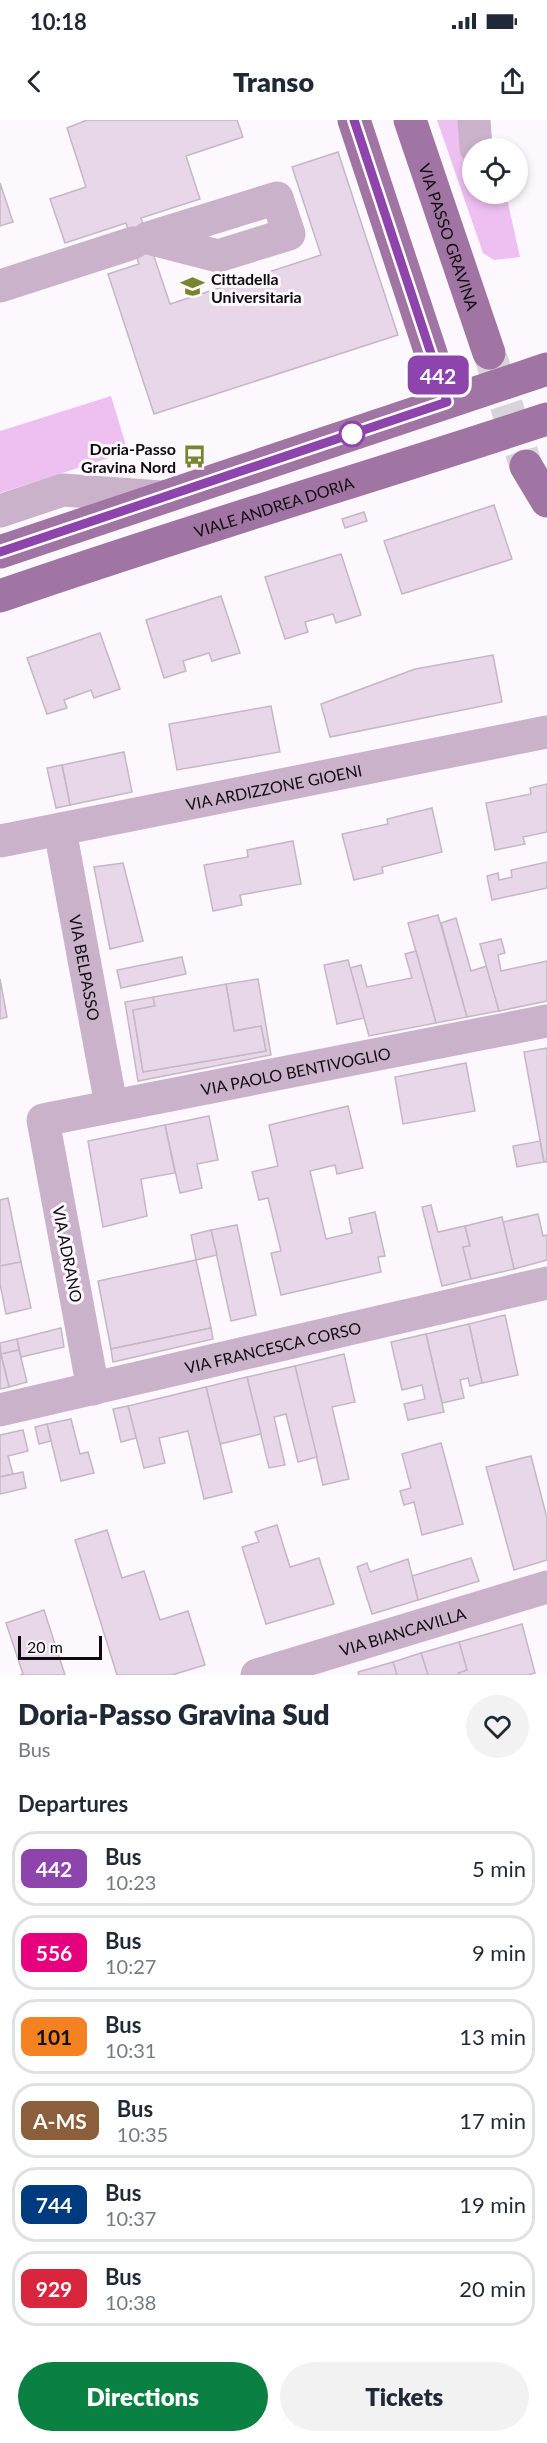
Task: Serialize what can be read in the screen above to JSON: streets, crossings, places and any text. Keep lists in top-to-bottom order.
{
  "streets": {
    "main road": ["VIA PASSO GRAVINA", "VIALE ANDREA DORIA"],
    "street": [
      "VIA ARDIZZONE GIOENI",
      "VIA BELPASSO",
      "VIA PAOLO BENTIVOGLIO",
      "VIA ADRANO",
      "VIA FRANCESCA CORSO",
      "VIA BIANCAVILLA"
    ]
  },
  "crossings": [
    ["VIA ARDIZZONE GIOENI", "VIA BELPASSO"],
    ["VIA BELPASSO", "VIA PAOLO BENTIVOGLIO"],
    ["VIA PAOLO BENTIVOGLIO", "VIA ADRANO"],
    ["VIA ADRANO", "VIA FRANCESCA CORSO"]
  ],
  "places": {
    "school or university": ["Cittadella Universitaria"],
    "bus stop": ["Doria-Passo Gravina Nord"]
  },
  "lines": ["bus line 442"],
  "scale_bar": "20 m",
  "page": {
    "status": "10:18",
    "header": "Transo",
    "on_map": "442",
    "scale": "20 m",
    "heading": [
      ["Doria-Passo Gravina Sud", "Bus"],
      "Departures"
    ],
    "list": [
      {
        "mark": "442",
        "name": "Bus",
        "note": "10:23",
        "value": "5 min"
      },
      {
        "mark": "556",
        "name": "Bus",
        "note": "10:27",
        "value": "9 min"
      },
      {
        "mark": "101",
        "name": "Bus",
        "note": "10:31",
        "value": "13 min"
      },
      {
        "mark": "A-MS",
        "name": "Bus",
        "note": "10:35",
        "value": "17 min"
      },
      {
        "mark": "744",
        "name": "Bus",
        "note": "10:37",
        "value": "19 min"
      },
      {
        "mark": "929",
        "name": "Bus",
        "note": "10:38",
        "value": "20 min"
      }
    ],
    "buttons": ["Directions", "Tickets"]
  }
}
